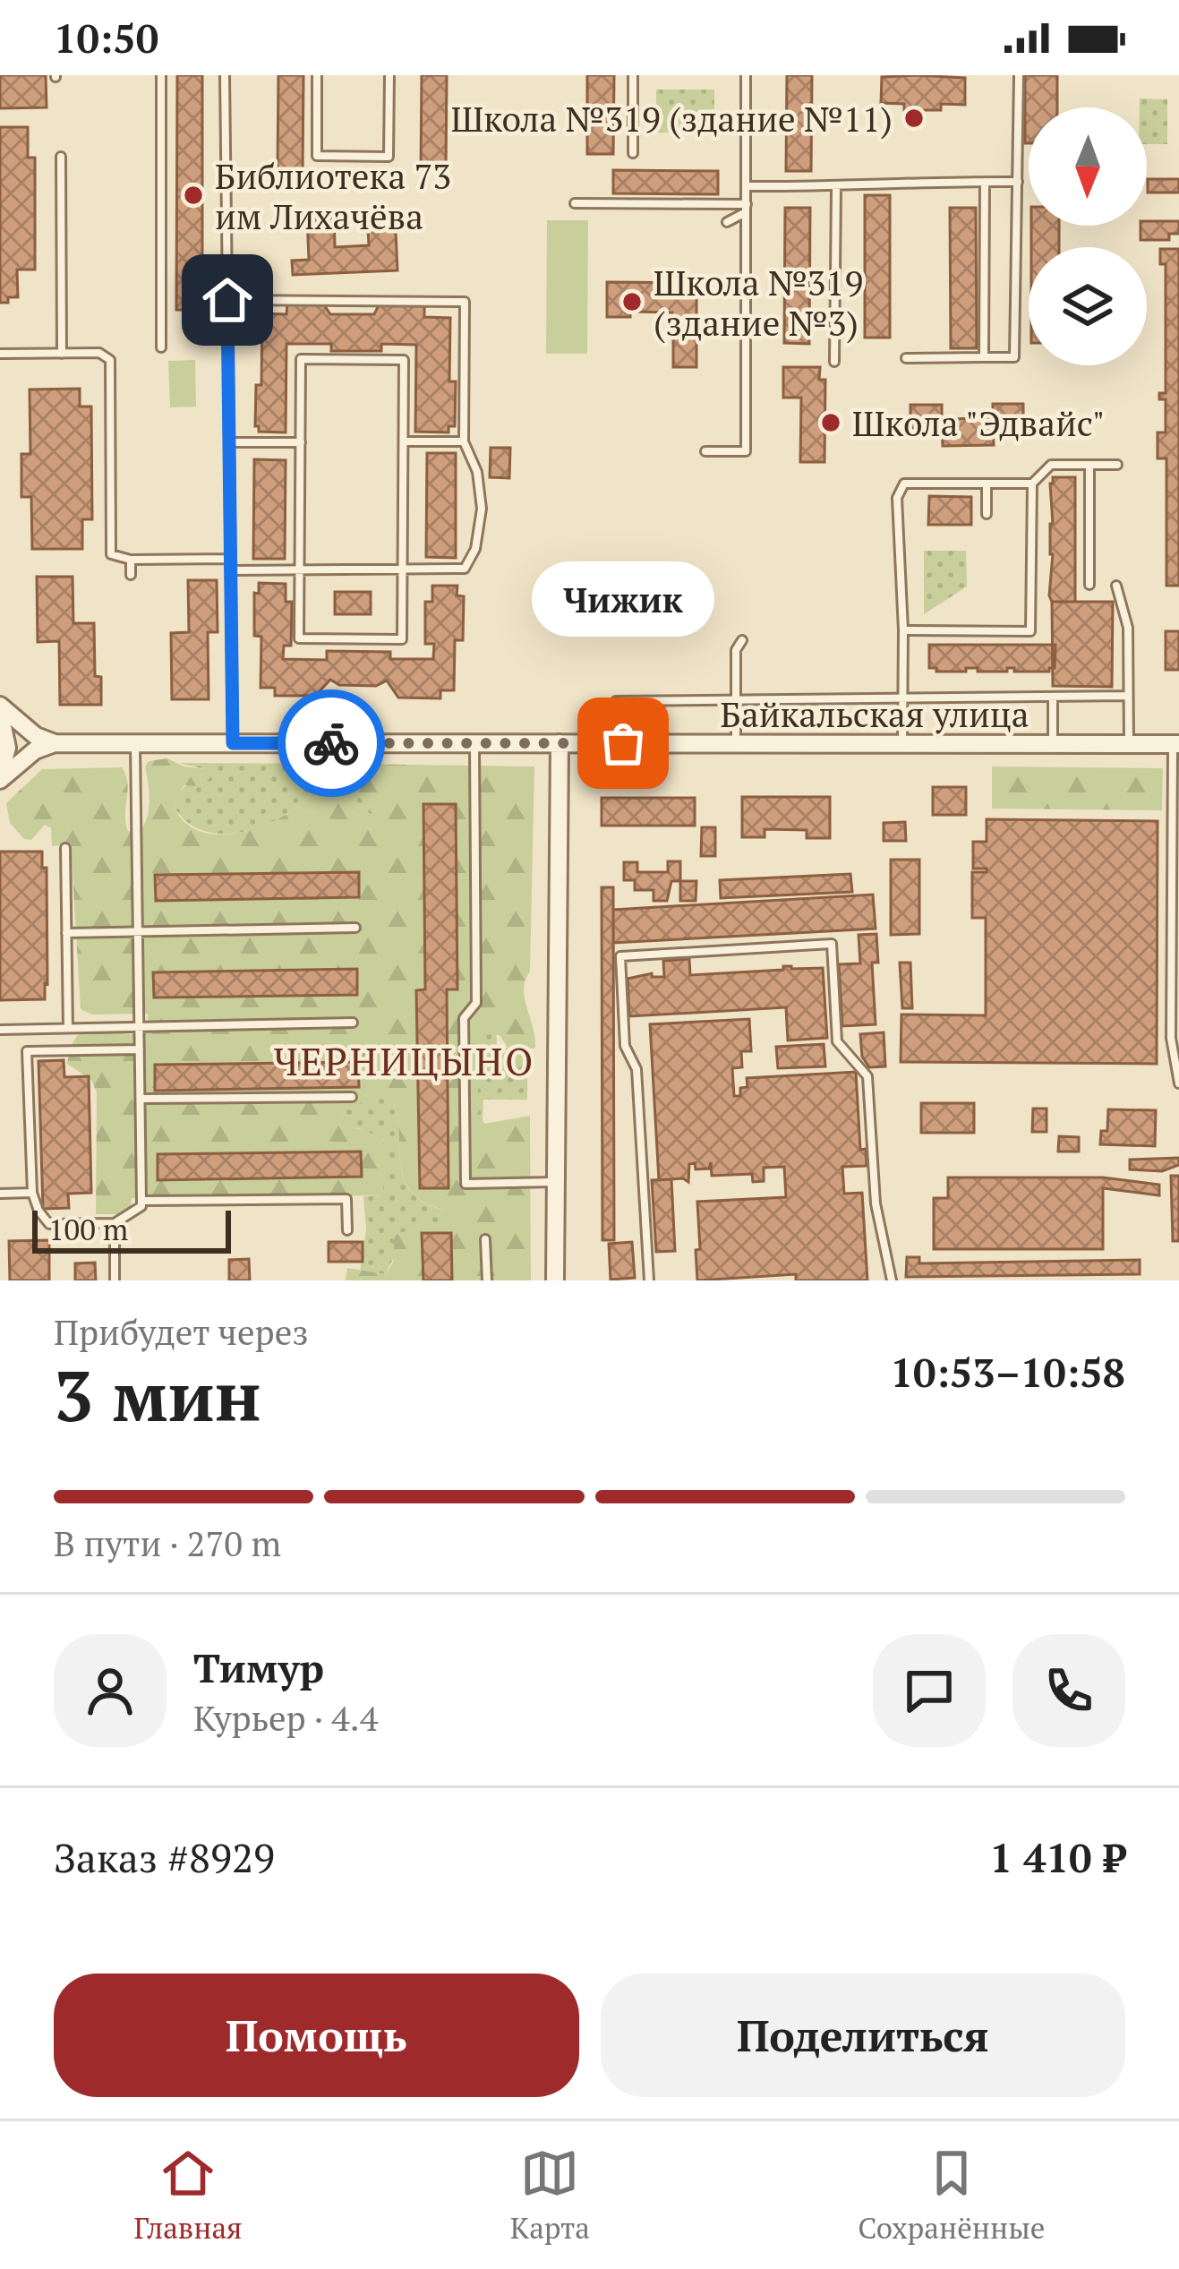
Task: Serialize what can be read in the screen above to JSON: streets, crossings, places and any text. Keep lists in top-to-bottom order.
{
  "streets": {
    "street": ["Байкальская улица"]
  },
  "districts": ["ЧЕРНИЦЫНО"],
  "places": [
    "Школа №319 (здание №11)",
    "Библиотека 73 им Лихачёва",
    "Школа №319 (здание №3)",
    "Школа \"Эдвайс\"",
    "Чижик"
  ],
  "scale_bar": "100 m",
  "north": "bottom",
  "page": {
    "status": "10:50",
    "bubble": "Чижик",
    "scale": "100 m",
    "heading": ["3 мин", "Прибудет через", "10:53–10:58"],
    "panel": [
      "Тимур",
      "Курьер · 4.4",
      "Заказ #8929",
      "1 410 ₽"
    ],
    "bar": "В пути · 270 m",
    "buttons": ["Помощь", "Поделиться"],
    "tabs": ["Главная", "Карта", "Сохранённые"]
  }
}
